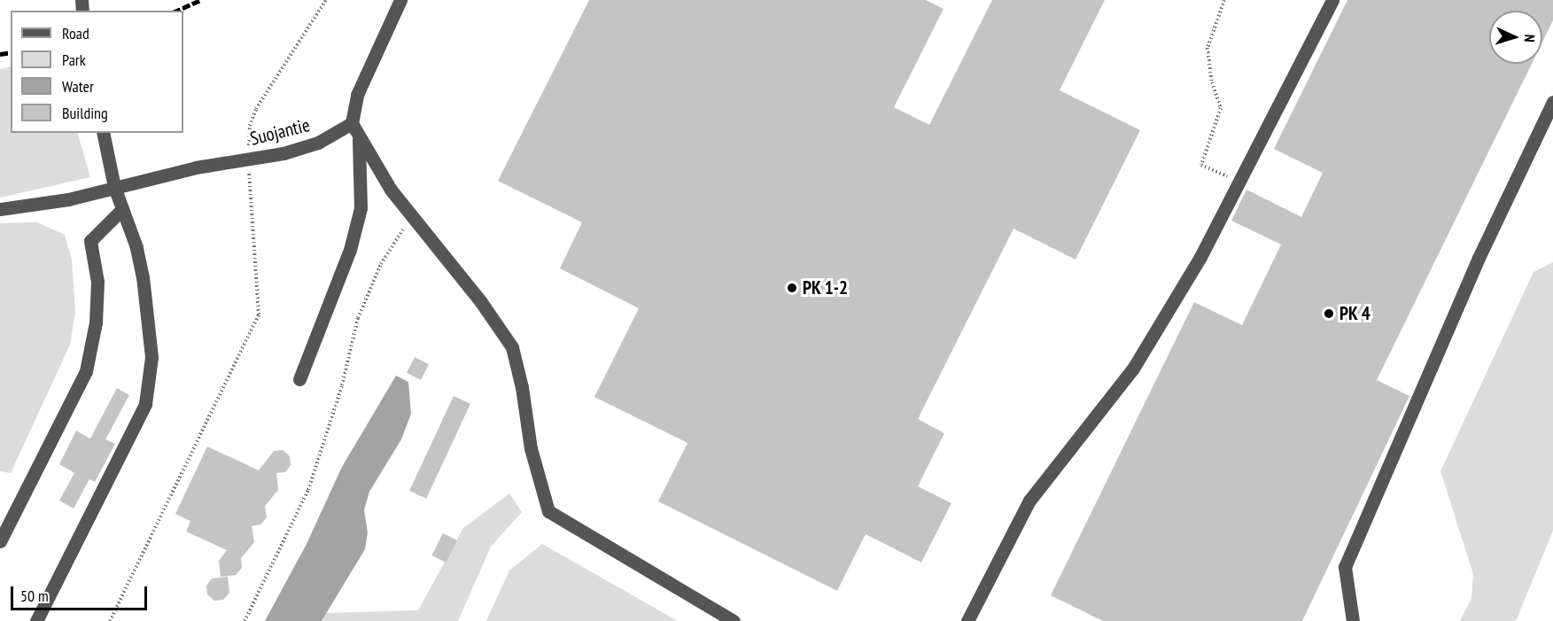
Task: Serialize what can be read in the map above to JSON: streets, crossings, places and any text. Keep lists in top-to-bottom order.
{
  "streets": {
    "lane": ["Suojantie"]
  },
  "places": ["PK 1-2", "PK 4"],
  "legend": [
    "Road",
    "Park",
    "Water",
    "Building"
  ],
  "scale_bar": "50 m",
  "north": "right"
}
